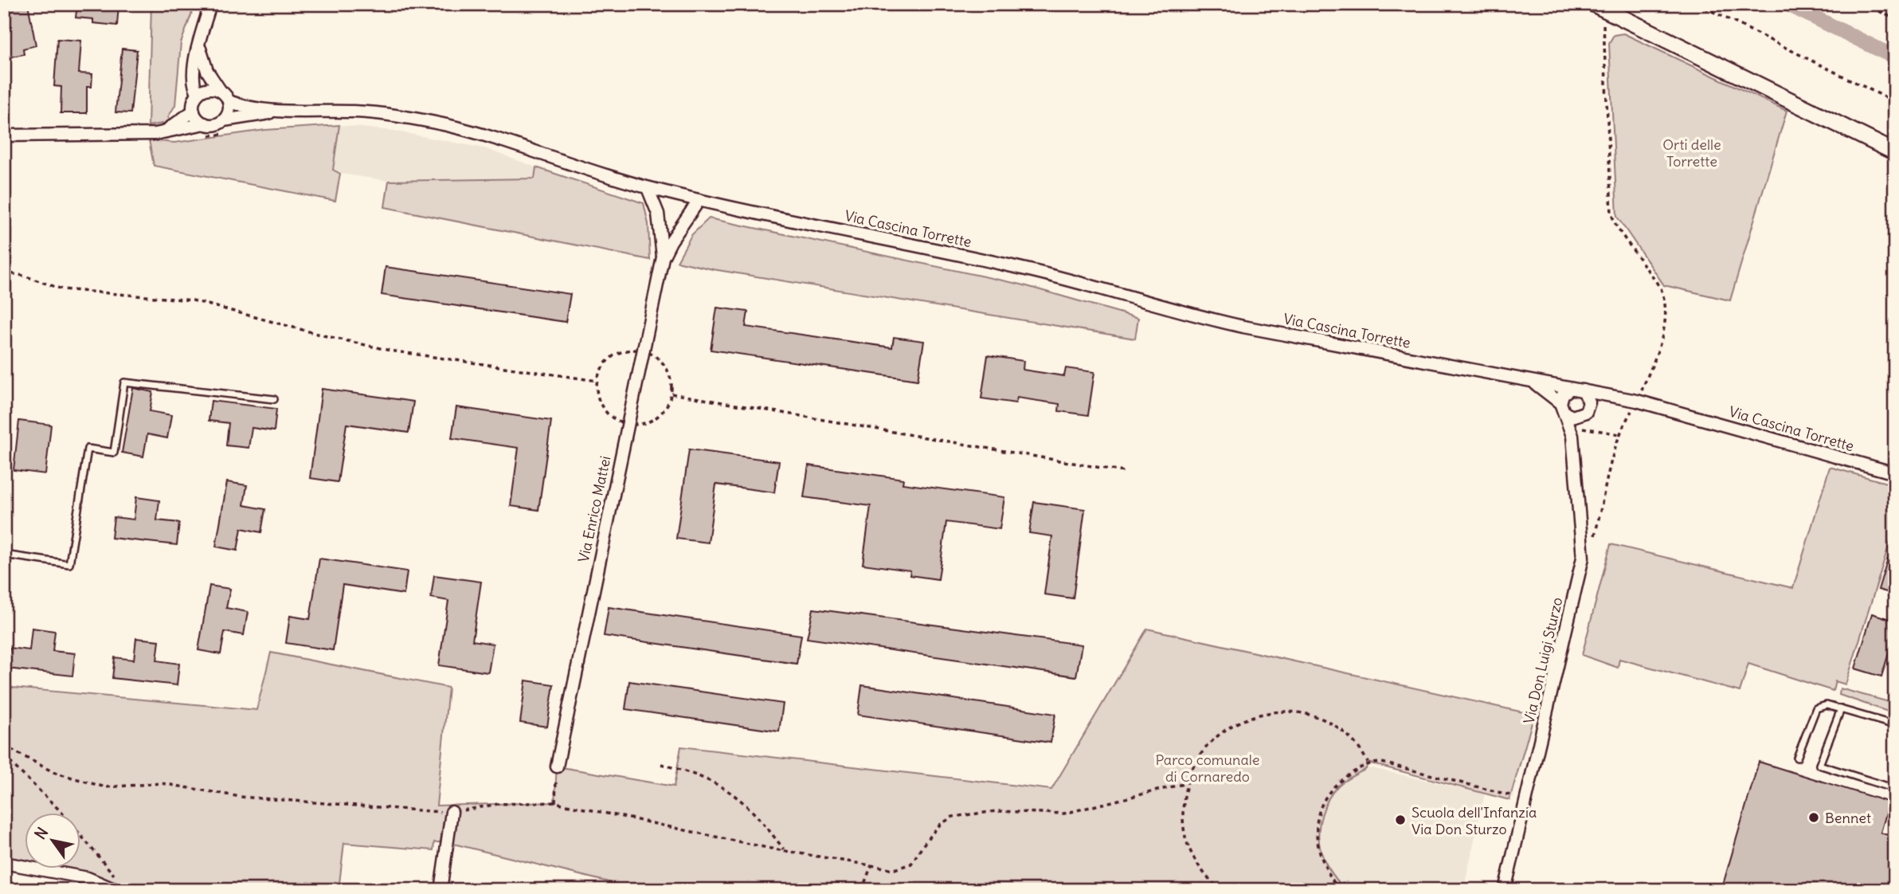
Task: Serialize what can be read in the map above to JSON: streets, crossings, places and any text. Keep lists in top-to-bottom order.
{
  "streets": {
    "street": ["Via Cascina Torrette", "Via Enrico Mattei", "Via Don Luigi Sturzo"]
  },
  "crossings": [
    ["Via Cascina Torrette", "Via Enrico Mattei"],
    ["Via Cascina Torrette", "Via Don Luigi Sturzo"]
  ],
  "parks": ["Orti delle Torrette", "Parco comunale di Cornaredo"],
  "places": ["Bennet", "Scuola dell'Infanzia Via Don Sturzo"],
  "north": "top left"
}
